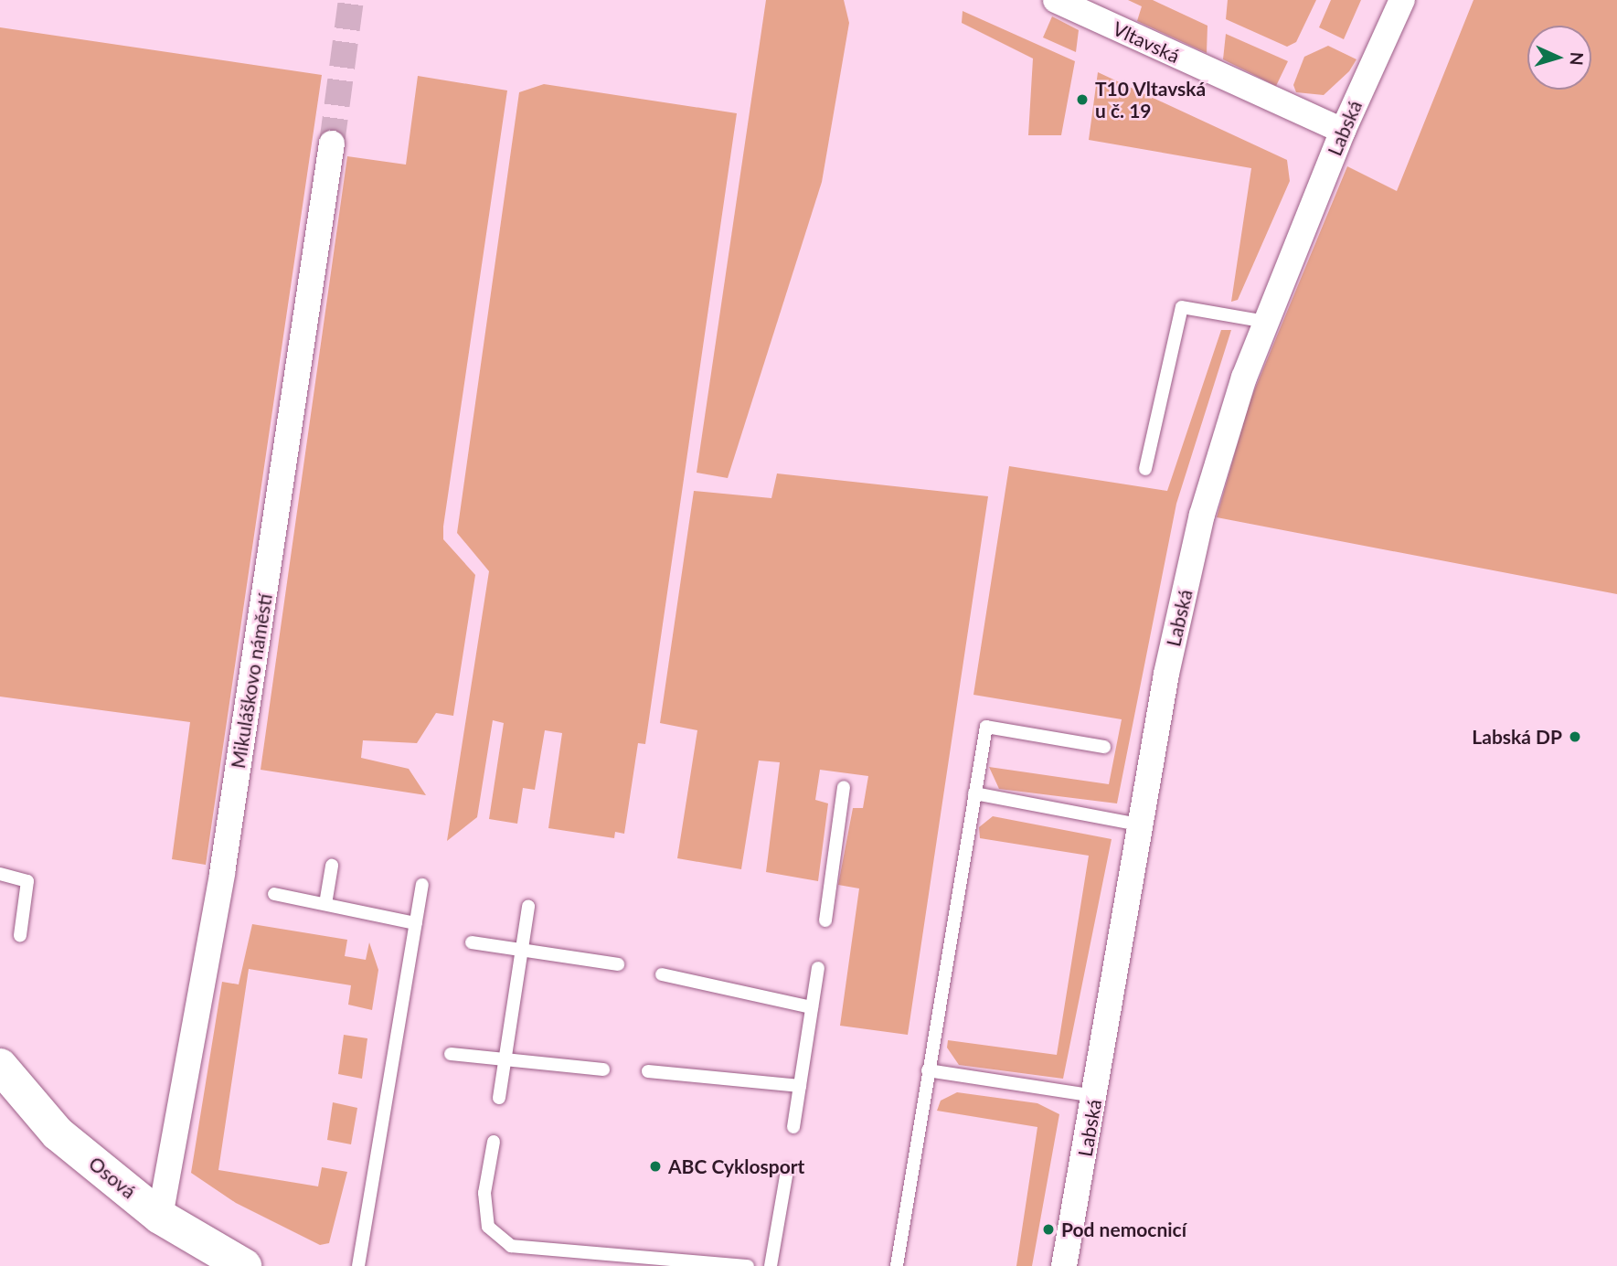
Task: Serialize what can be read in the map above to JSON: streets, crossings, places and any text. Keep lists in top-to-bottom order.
{
  "streets": {
    "street": [
      "Vltavská",
      "Labská",
      "Mikuláškovo náměstí",
      "Osová"
    ]
  },
  "crossings": [
    ["Vltavská", "Labská"],
    ["Mikuláškovo náměstí", "Osová"]
  ],
  "places": [
    "T10 Vltavská u č. 19",
    "Labská DP",
    "ABC Cyklosport",
    "Pod nemocnicí"
  ],
  "north": "right"
}
